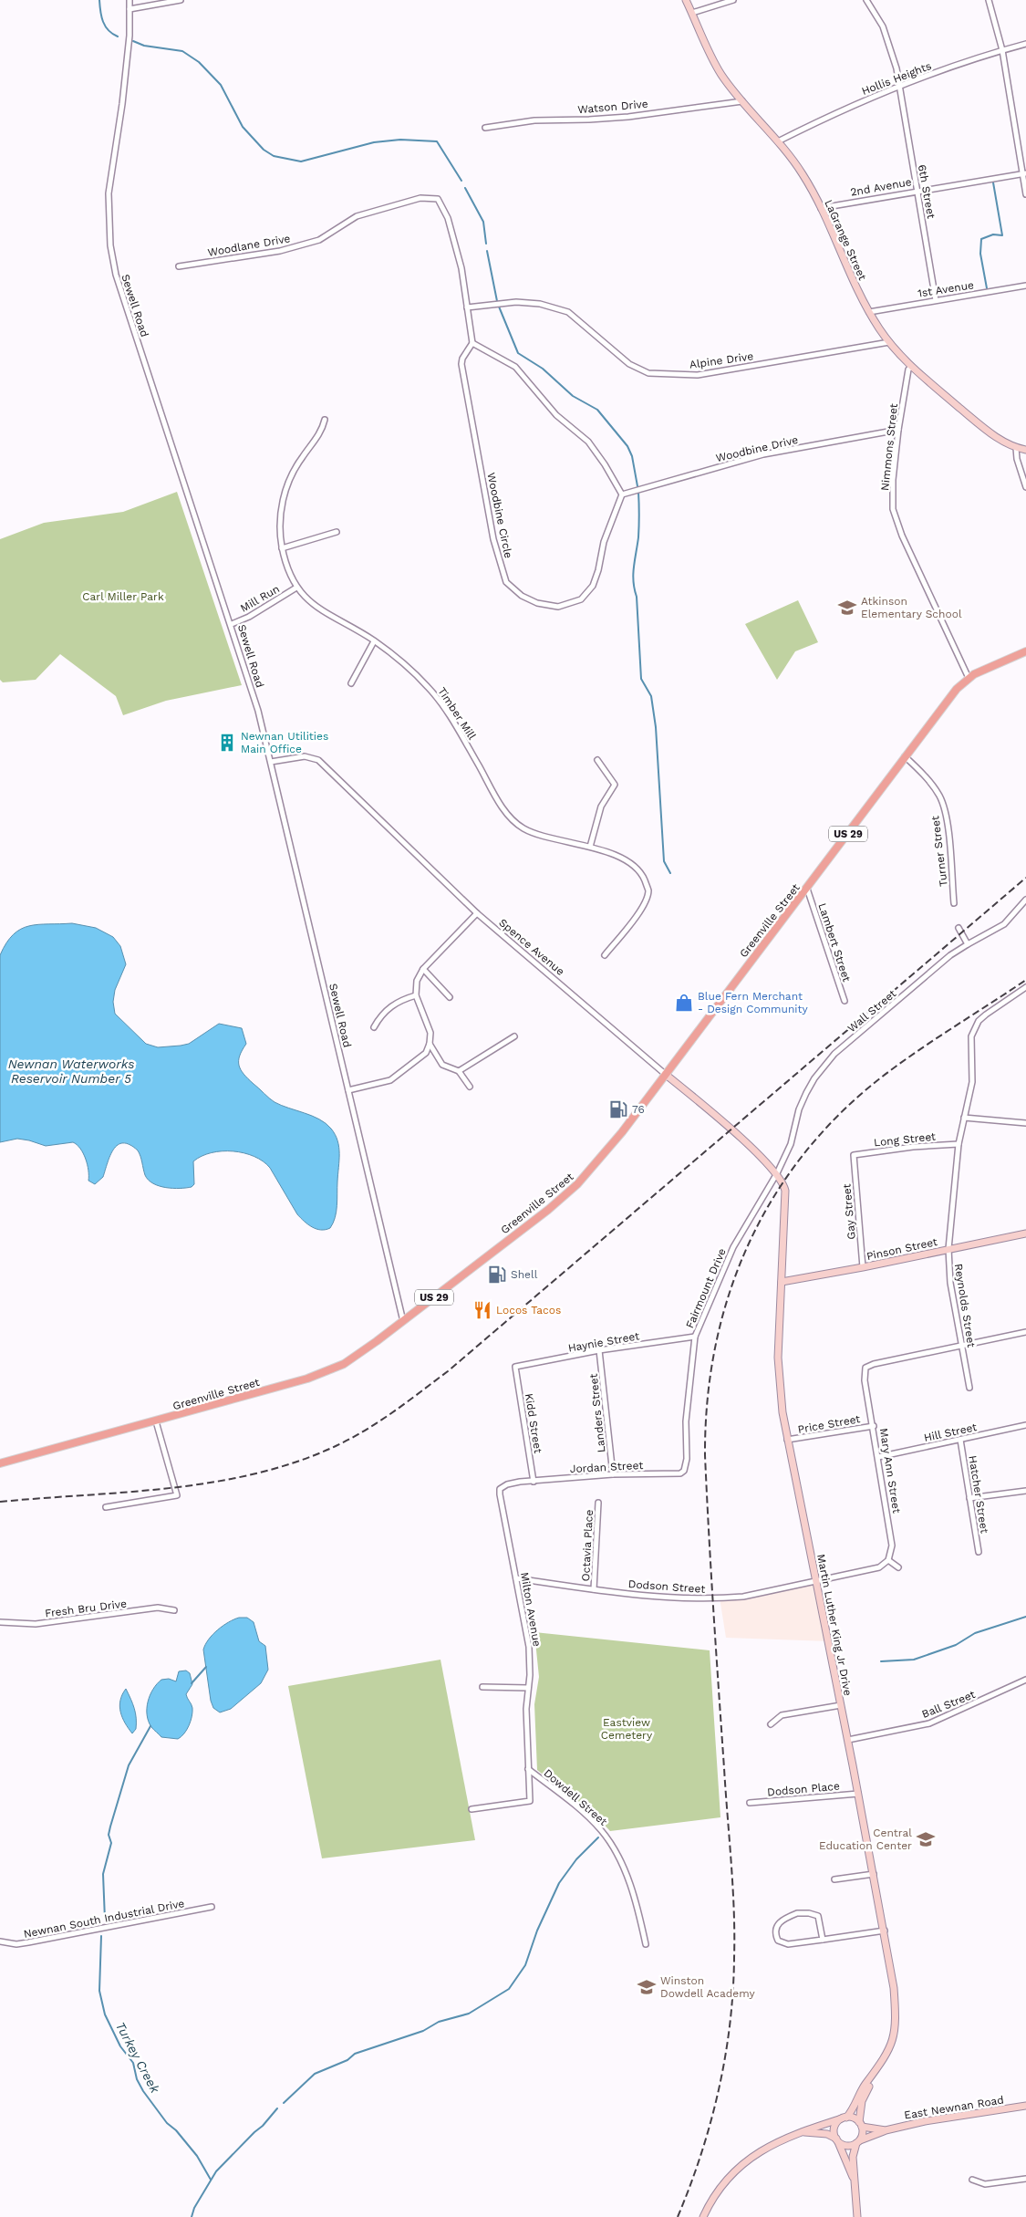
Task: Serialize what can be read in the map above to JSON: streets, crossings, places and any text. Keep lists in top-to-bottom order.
{
  "streets": {
    "main road": ["US 29", "Greenville Street"],
    "street": [
      "Hollis Heights",
      "Watson Drive",
      "2nd Avenue",
      "6th Street",
      "LaGrange Street",
      "Woodlane Drive",
      "1st Avenue",
      "Sewell Road",
      "Alpine Drive",
      "Nimmons Street",
      "Woodbine Drive",
      "Woodbine Circle",
      "Mill Run",
      "Timber Mill",
      "Turner Street",
      "Lambert Street",
      "Spence Avenue",
      "Wall Street",
      "Long Street",
      "Gay Street",
      "Pinson Street",
      "Fairmount Drive",
      "Reynolds Street",
      "Haynie Street",
      "Landers Street",
      "Kidd Street",
      "Price Street",
      "Hill Street",
      "Jordan Street",
      "Mary Ann Street",
      "Hatcher Street",
      "Octavia Place",
      "Dodson Street",
      "Fresh Bru Drive",
      "Milton Avenue",
      "Martin Luther King Jr Drive",
      "Ball Street",
      "Dodson Place",
      "Dowdell Street",
      "Newnan South Industrial Drive",
      "East Newnan Road"
    ]
  },
  "crossings": [
    ["Hollis Heights", "6th Street"],
    ["Hollis Heights", "LaGrange Street"],
    ["Watson Drive", "LaGrange Street"],
    ["2nd Avenue", "6th Street"],
    ["2nd Avenue", "LaGrange Street"],
    ["6th Street", "1st Avenue"],
    ["LaGrange Street", "1st Avenue"],
    ["LaGrange Street", "Alpine Drive"],
    ["LaGrange Street", "Nimmons Street"],
    ["Woodlane Drive", "Alpine Drive"],
    ["Woodlane Drive", "Woodbine Circle"],
    ["Sewell Road", "Mill Run"],
    ["Sewell Road", "Greenville Street"],
    ["Sewell Road", "Spence Avenue"],
    ["Nimmons Street", "Woodbine Drive"],
    ["Nimmons Street", "Greenville Street"],
    ["Woodbine Drive", "Woodbine Circle"],
    ["Mill Run", "Timber Mill"],
    ["Turner Street", "Greenville Street"],
    ["Greenville Street", "Lambert Street"],
    ["Greenville Street", "Spence Avenue"],
    ["Spence Avenue", "Wall Street"],
    ["Spence Avenue", "Fairmount Drive"],
    ["Spence Avenue", "Martin Luther King Jr Drive"],
    ["Wall Street", "Fairmount Drive"],
    ["Wall Street", "Martin Luther King Jr Drive"],
    ["Long Street", "Gay Street"],
    ["Long Street", "Reynolds Street"],
    ["Gay Street", "Pinson Street"],
    ["Pinson Street", "Reynolds Street"],
    ["Pinson Street", "Martin Luther King Jr Drive"],
    ["Fairmount Drive", "Haynie Street"],
    ["Fairmount Drive", "Jordan Street"],
    ["Fairmount Drive", "Martin Luther King Jr Drive"],
    ["Reynolds Street", "Mary Ann Street"],
    ["Haynie Street", "Landers Street"],
    ["Haynie Street", "Kidd Street"],
    ["Landers Street", "Jordan Street"],
    ["Kidd Street", "Jordan Street"],
    ["Kidd Street", "Milton Avenue"],
    ["Price Street", "Mary Ann Street"],
    ["Price Street", "Martin Luther King Jr Drive"],
    ["Hill Street", "Mary Ann Street"],
    ["Hill Street", "Hatcher Street"],
    ["Jordan Street", "Milton Avenue"],
    ["Octavia Place", "Dodson Street"],
    ["Dodson Street", "Milton Avenue"],
    ["Dodson Street", "Martin Luther King Jr Drive"],
    ["Milton Avenue", "Dowdell Street"],
    ["Martin Luther King Jr Drive", "Ball Street"],
    ["Martin Luther King Jr Drive", "Dodson Place"],
    ["Martin Luther King Jr Drive", "East Newnan Road"]
  ],
  "water": ["Newnan Waterworks Reservoir Number 5", "Turkey Creek"],
  "parks": ["Carl Miller Park", "Eastview Cemetery"],
  "places": {
    "school or university": ["Atkinson Elementary School", "Central Education Center", "Winston Dowdell Academy"],
    "building": ["Newnan Utilities Main Office"],
    "shop": ["Blue Fern Merchant - Design Community"],
    "fuel station": ["76", "Shell"],
    "restaurant": ["Locos Tacos"]
  }
}
